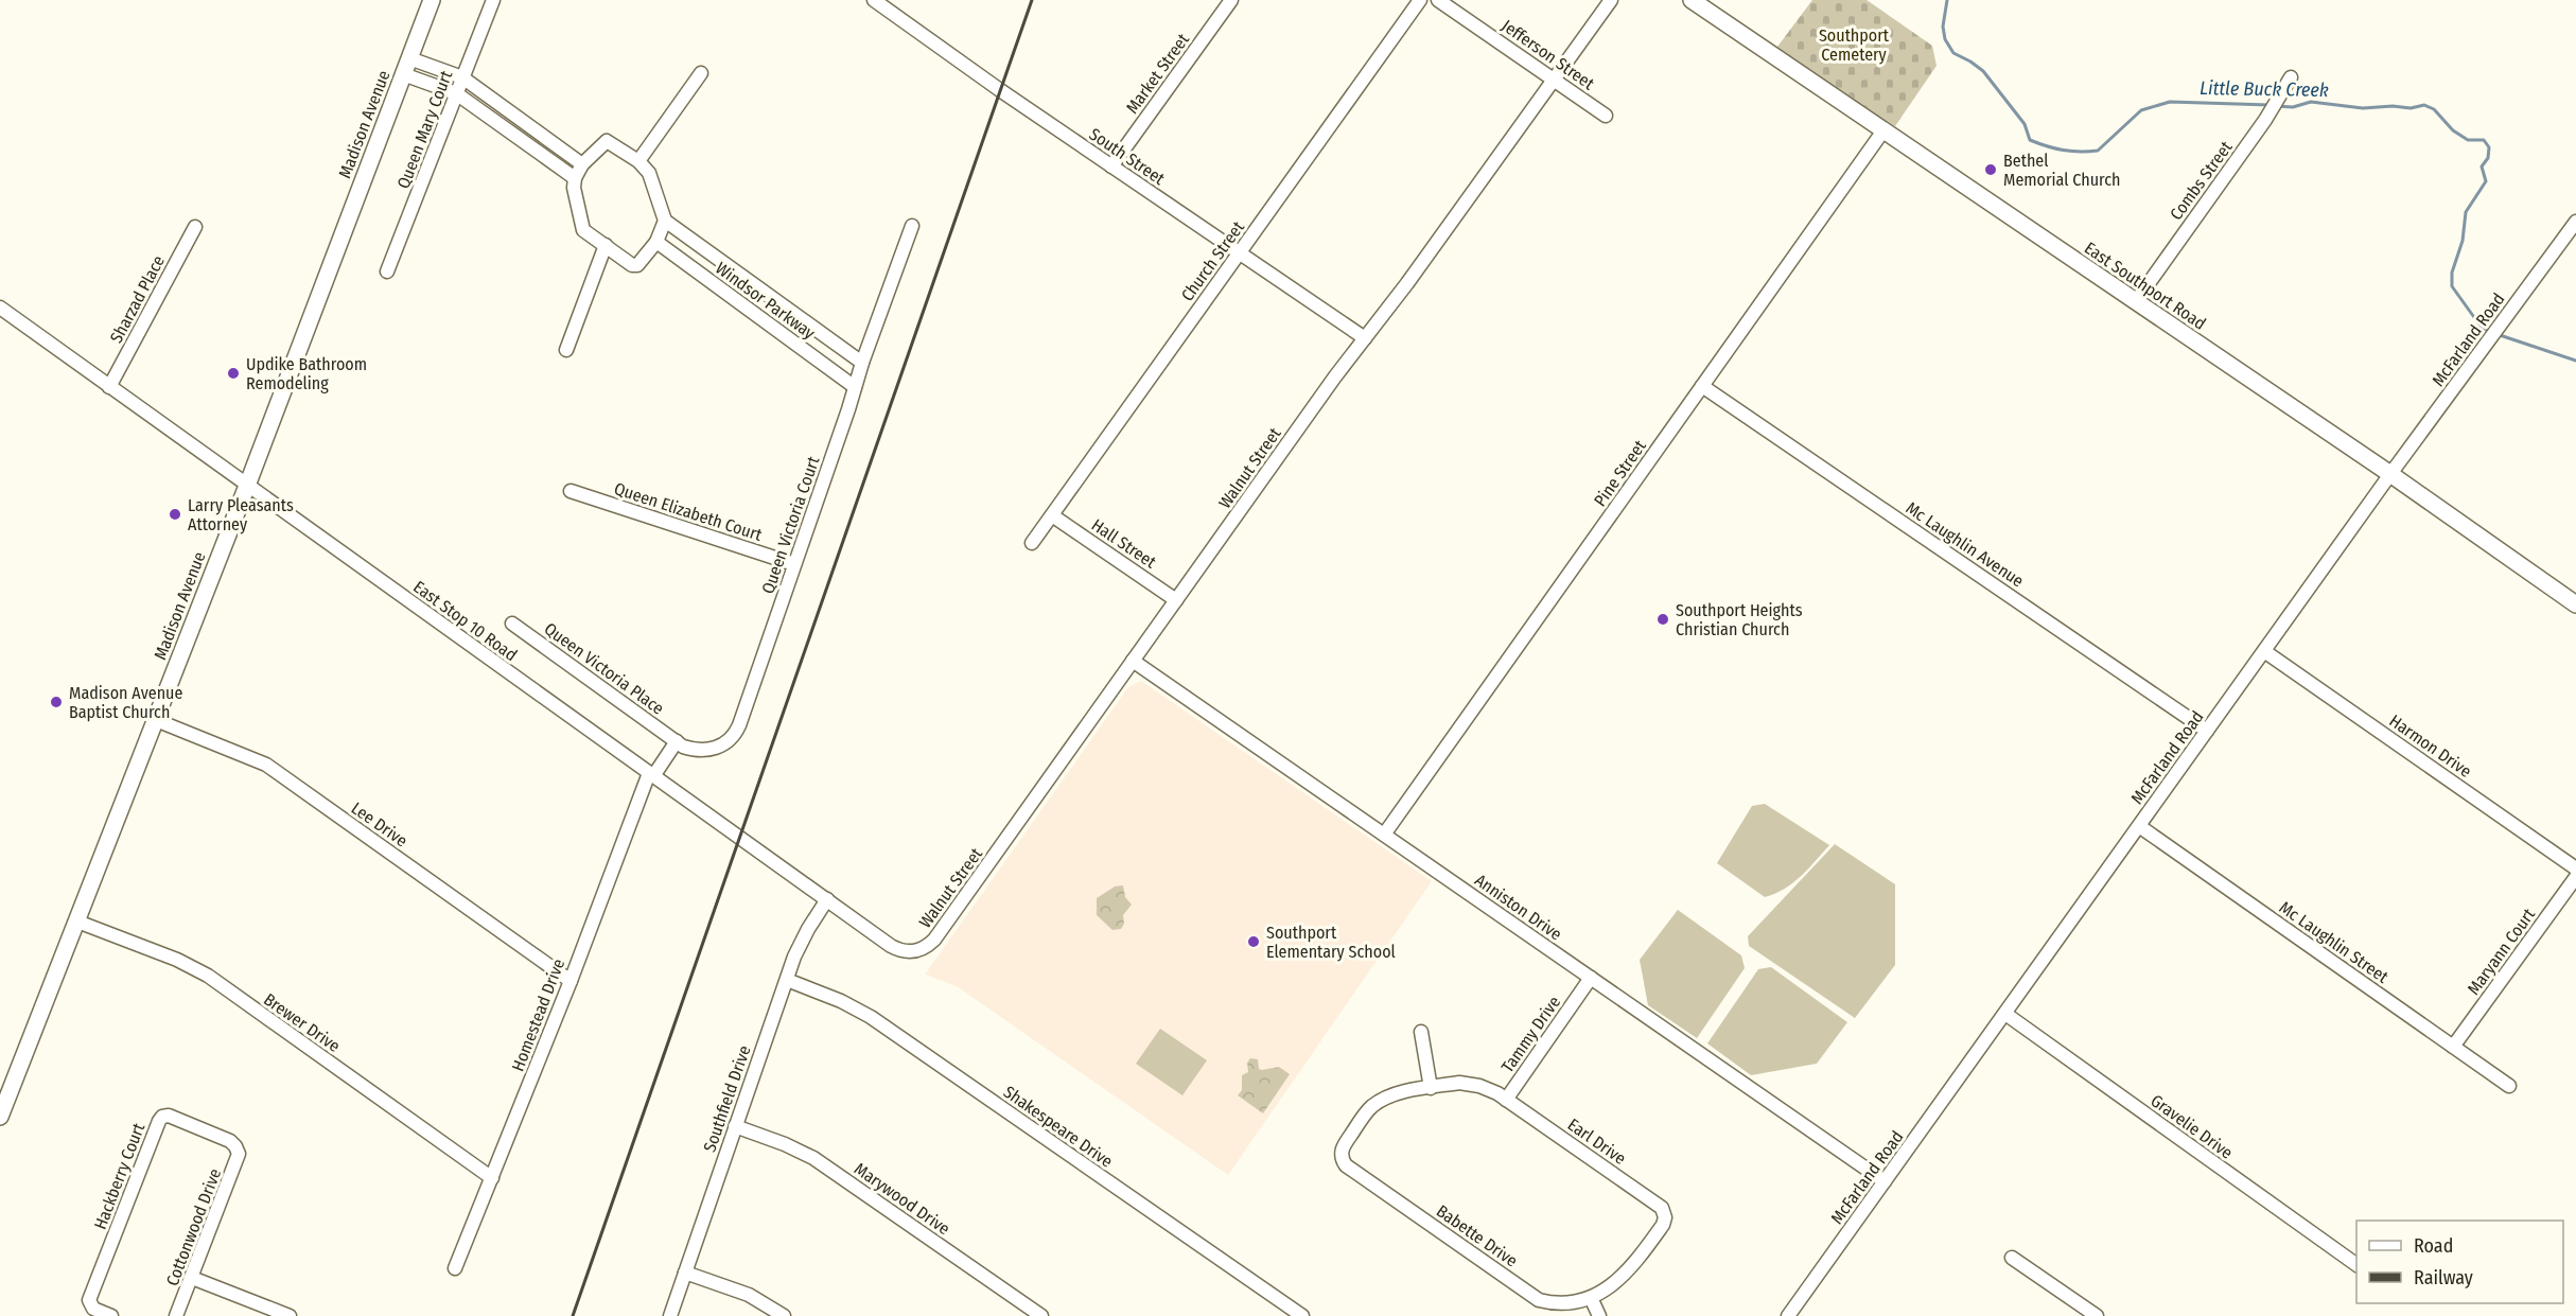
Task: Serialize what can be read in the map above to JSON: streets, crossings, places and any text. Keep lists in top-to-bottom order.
{
  "streets": {
    "main road": ["Madison Avenue", "East Southport Road"],
    "street": [
      "Jefferson Street",
      "Market Street",
      "Queen Mary Court",
      "South Street",
      "Combs Street",
      "Church Street",
      "Sharzad Place",
      "Windsor Parkway",
      "McFarland Road",
      "Walnut Street",
      "Pine Street",
      "Queen Elizabeth Court",
      "Queen Victoria Court",
      "Hall Street",
      "Mc Laughlin Avenue",
      "East Stop 10 Road",
      "Queen Victoria Place",
      "Harmon Drive",
      "Lee Drive",
      "Anniston Drive",
      "Mc Laughlin Street",
      "Maryann Court",
      "Homestead Drive",
      "Brewer Drive",
      "Tammy Drive",
      "Southfield Drive",
      "Shakespeare Drive",
      "Gravelie Drive",
      "Earl Drive",
      "Hackberry Court",
      "Marywood Drive",
      "Cottonwood Drive",
      "Babette Drive"
    ]
  },
  "crossings": [
    ["Jefferson Street", "Walnut Street"],
    ["Market Street", "South Street"],
    ["Madison Avenue", "East Stop 10 Road"],
    ["Madison Avenue", "Lee Drive"],
    ["Madison Avenue", "Brewer Drive"],
    ["South Street", "Church Street"],
    ["South Street", "Walnut Street"],
    ["Combs Street", "East Southport Road"],
    ["Church Street", "Hall Street"],
    ["East Southport Road", "McFarland Road"],
    ["East Southport Road", "Pine Street"],
    ["Sharzad Place", "East Stop 10 Road"],
    ["Windsor Parkway", "Queen Victoria Court"],
    ["McFarland Road", "Mc Laughlin Avenue"],
    ["McFarland Road", "Harmon Drive"],
    ["McFarland Road", "Anniston Drive"],
    ["McFarland Road", "Mc Laughlin Street"],
    ["McFarland Road", "Gravelie Drive"],
    ["Walnut Street", "Hall Street"],
    ["Walnut Street", "East Stop 10 Road"],
    ["Walnut Street", "Anniston Drive"],
    ["Pine Street", "Mc Laughlin Avenue"],
    ["Pine Street", "Anniston Drive"],
    ["Queen Elizabeth Court", "Queen Victoria Court"],
    ["Queen Victoria Court", "Queen Victoria Place"],
    ["East Stop 10 Road", "Homestead Drive"],
    ["East Stop 10 Road", "Southfield Drive"],
    ["Lee Drive", "Homestead Drive"],
    ["Anniston Drive", "Tammy Drive"],
    ["Mc Laughlin Street", "Maryann Court"],
    ["Homestead Drive", "Brewer Drive"],
    ["Tammy Drive", "Earl Drive"],
    ["Tammy Drive", "Babette Drive"],
    ["Southfield Drive", "Shakespeare Drive"],
    ["Southfield Drive", "Marywood Drive"],
    ["Earl Drive", "Babette Drive"],
    ["Hackberry Court", "Cottonwood Drive"]
  ],
  "water": ["Little Buck Creek"],
  "parks": ["Southport Cemetery"],
  "places": [
    "Bethel Memorial Church",
    "Updike Bathroom Remodeling",
    "Larry Pleasants Attorney",
    "Southport Heights Christian Church",
    "Madison Avenue Baptist Church",
    "Southport Elementary School"
  ],
  "legend": ["Road", "Railway"]
}
